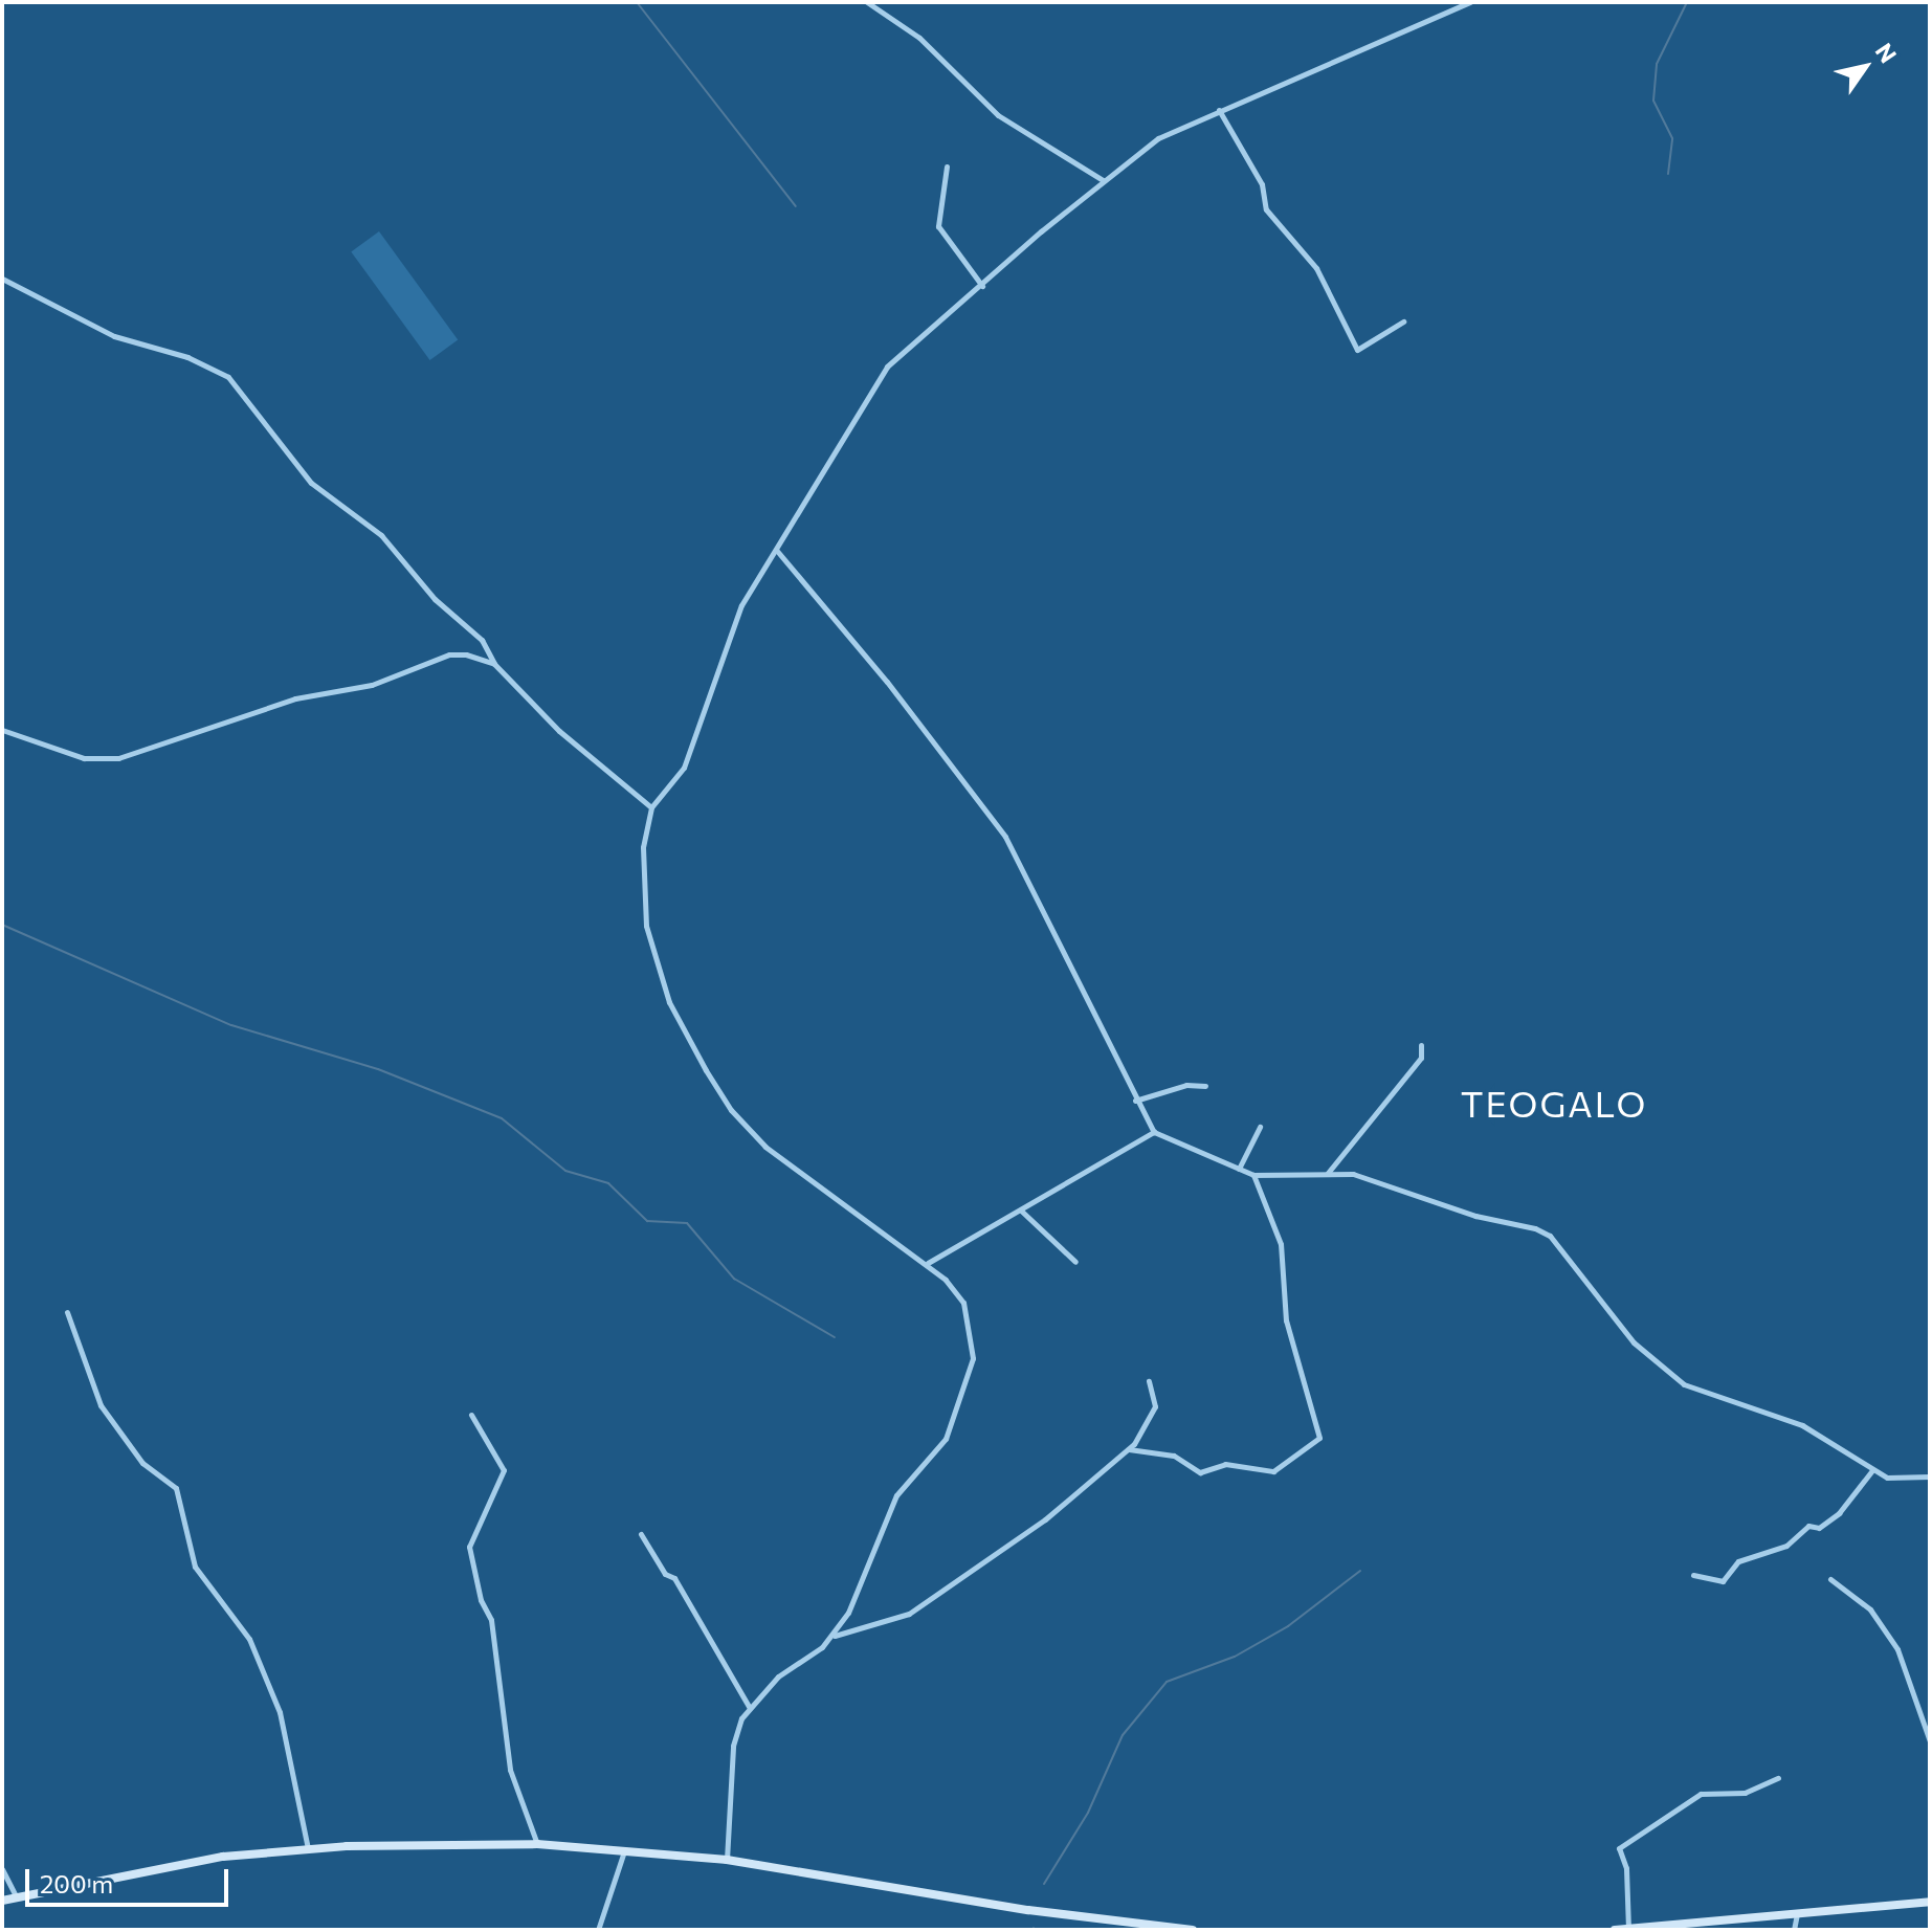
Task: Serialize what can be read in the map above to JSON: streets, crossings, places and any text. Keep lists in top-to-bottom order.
{
  "districts": ["TEOGALO"],
  "scale_bar": "200 m",
  "north": "top right"
}
